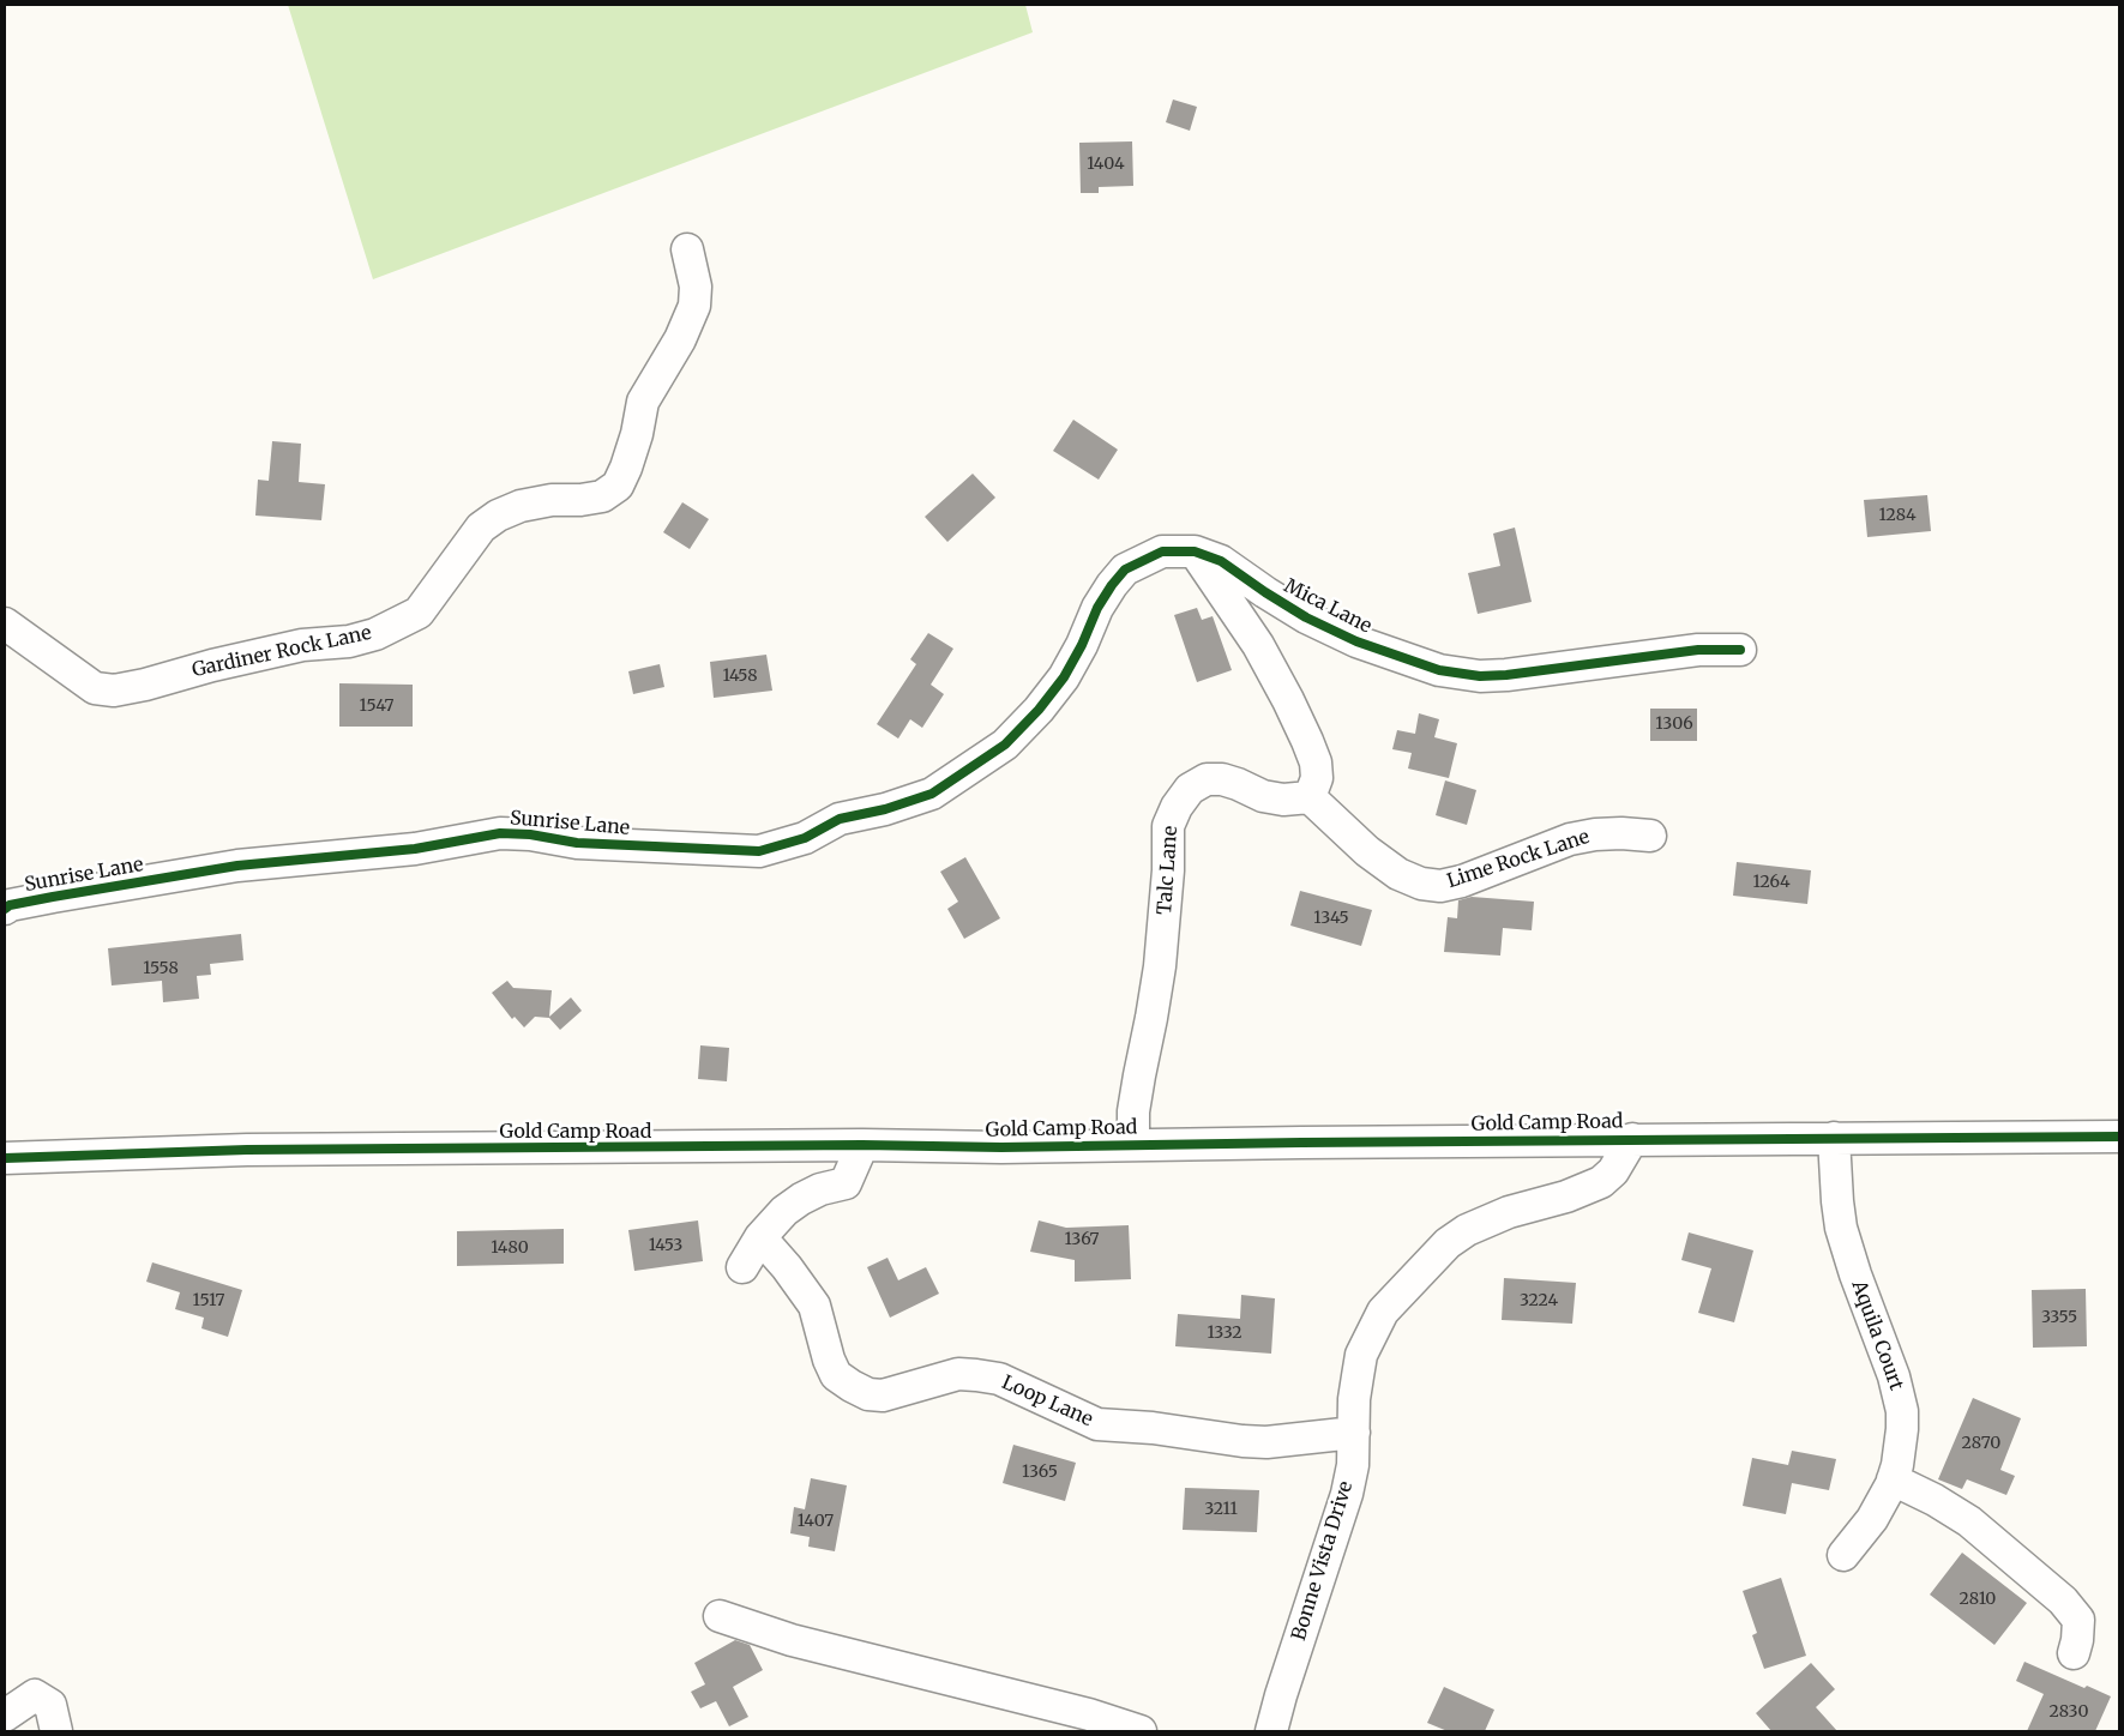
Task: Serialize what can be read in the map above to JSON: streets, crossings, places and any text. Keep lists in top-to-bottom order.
{
  "streets": {
    "street": [
      "Mica Lane",
      "Gardiner Rock Lane",
      "Sunrise Lane",
      "Lime Rock Lane",
      "Talc Lane",
      "Gold Camp Road",
      "Aquila Court",
      "Loop Lane",
      "Bonne Vista Drive"
    ]
  },
  "crossings": [
    ["Mica Lane", "Sunrise Lane"],
    ["Lime Rock Lane", "Talc Lane"],
    ["Talc Lane", "Gold Camp Road"],
    ["Gold Camp Road", "Aquila Court"],
    ["Gold Camp Road", "Bonne Vista Drive"],
    ["Loop Lane", "Bonne Vista Drive"]
  ],
  "house_numbers": [
    "1404",
    "1284",
    "1458",
    "1547",
    "1306",
    "1264",
    "1345",
    "1558",
    "1367",
    "1453",
    "1480",
    "1517",
    "3224",
    "3355",
    "1332",
    "2870",
    "1365",
    "3211",
    "1407",
    "2810",
    "2830"
  ]
}
